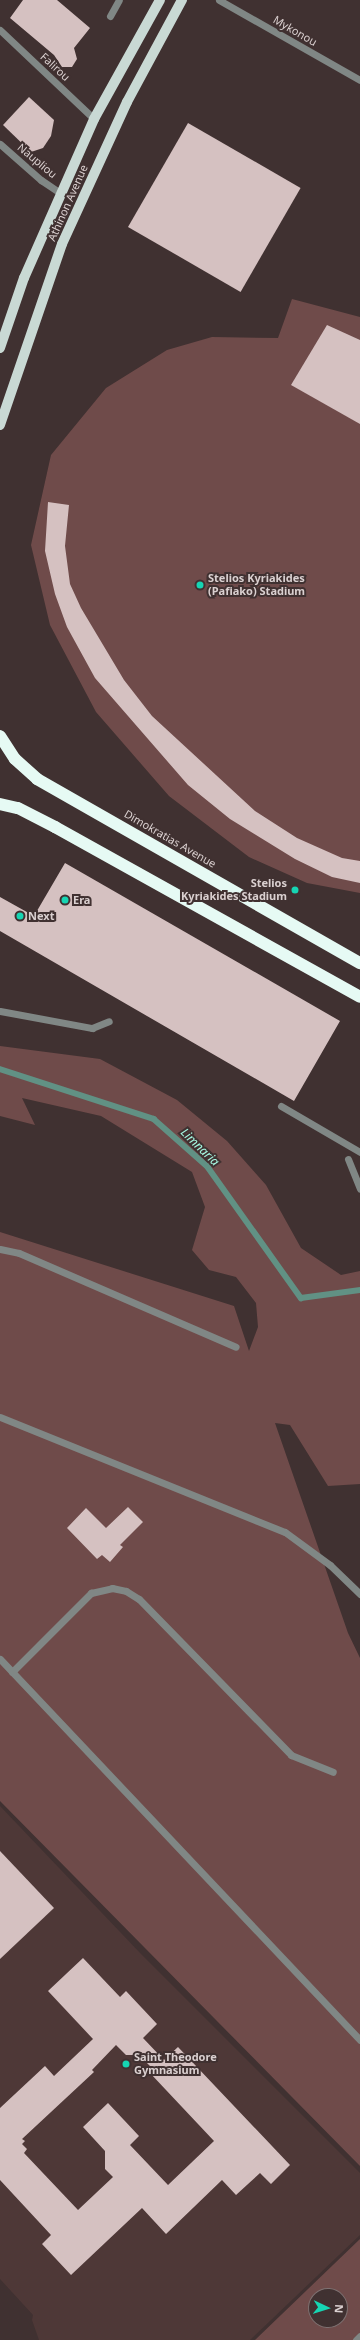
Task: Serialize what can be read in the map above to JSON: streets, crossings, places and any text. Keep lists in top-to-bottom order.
{
  "streets": {
    "highway": ["Dimokratias Avenue"],
    "main road": ["Athinon Avenue"],
    "street": ["Mykonou", "Falirou", "Naupliou"]
  },
  "crossings": [
    ["Falirou", "Athinon Avenue"],
    ["Naupliou", "Athinon Avenue"]
  ],
  "water": ["Limnaria"],
  "places": [
    "Stelios Kyriakides (Pafiako) Stadium",
    "Stelios Kyriakides Stadium",
    "Era",
    "Next",
    "Saint Theodore Gymnasium"
  ],
  "north": "right"
}
